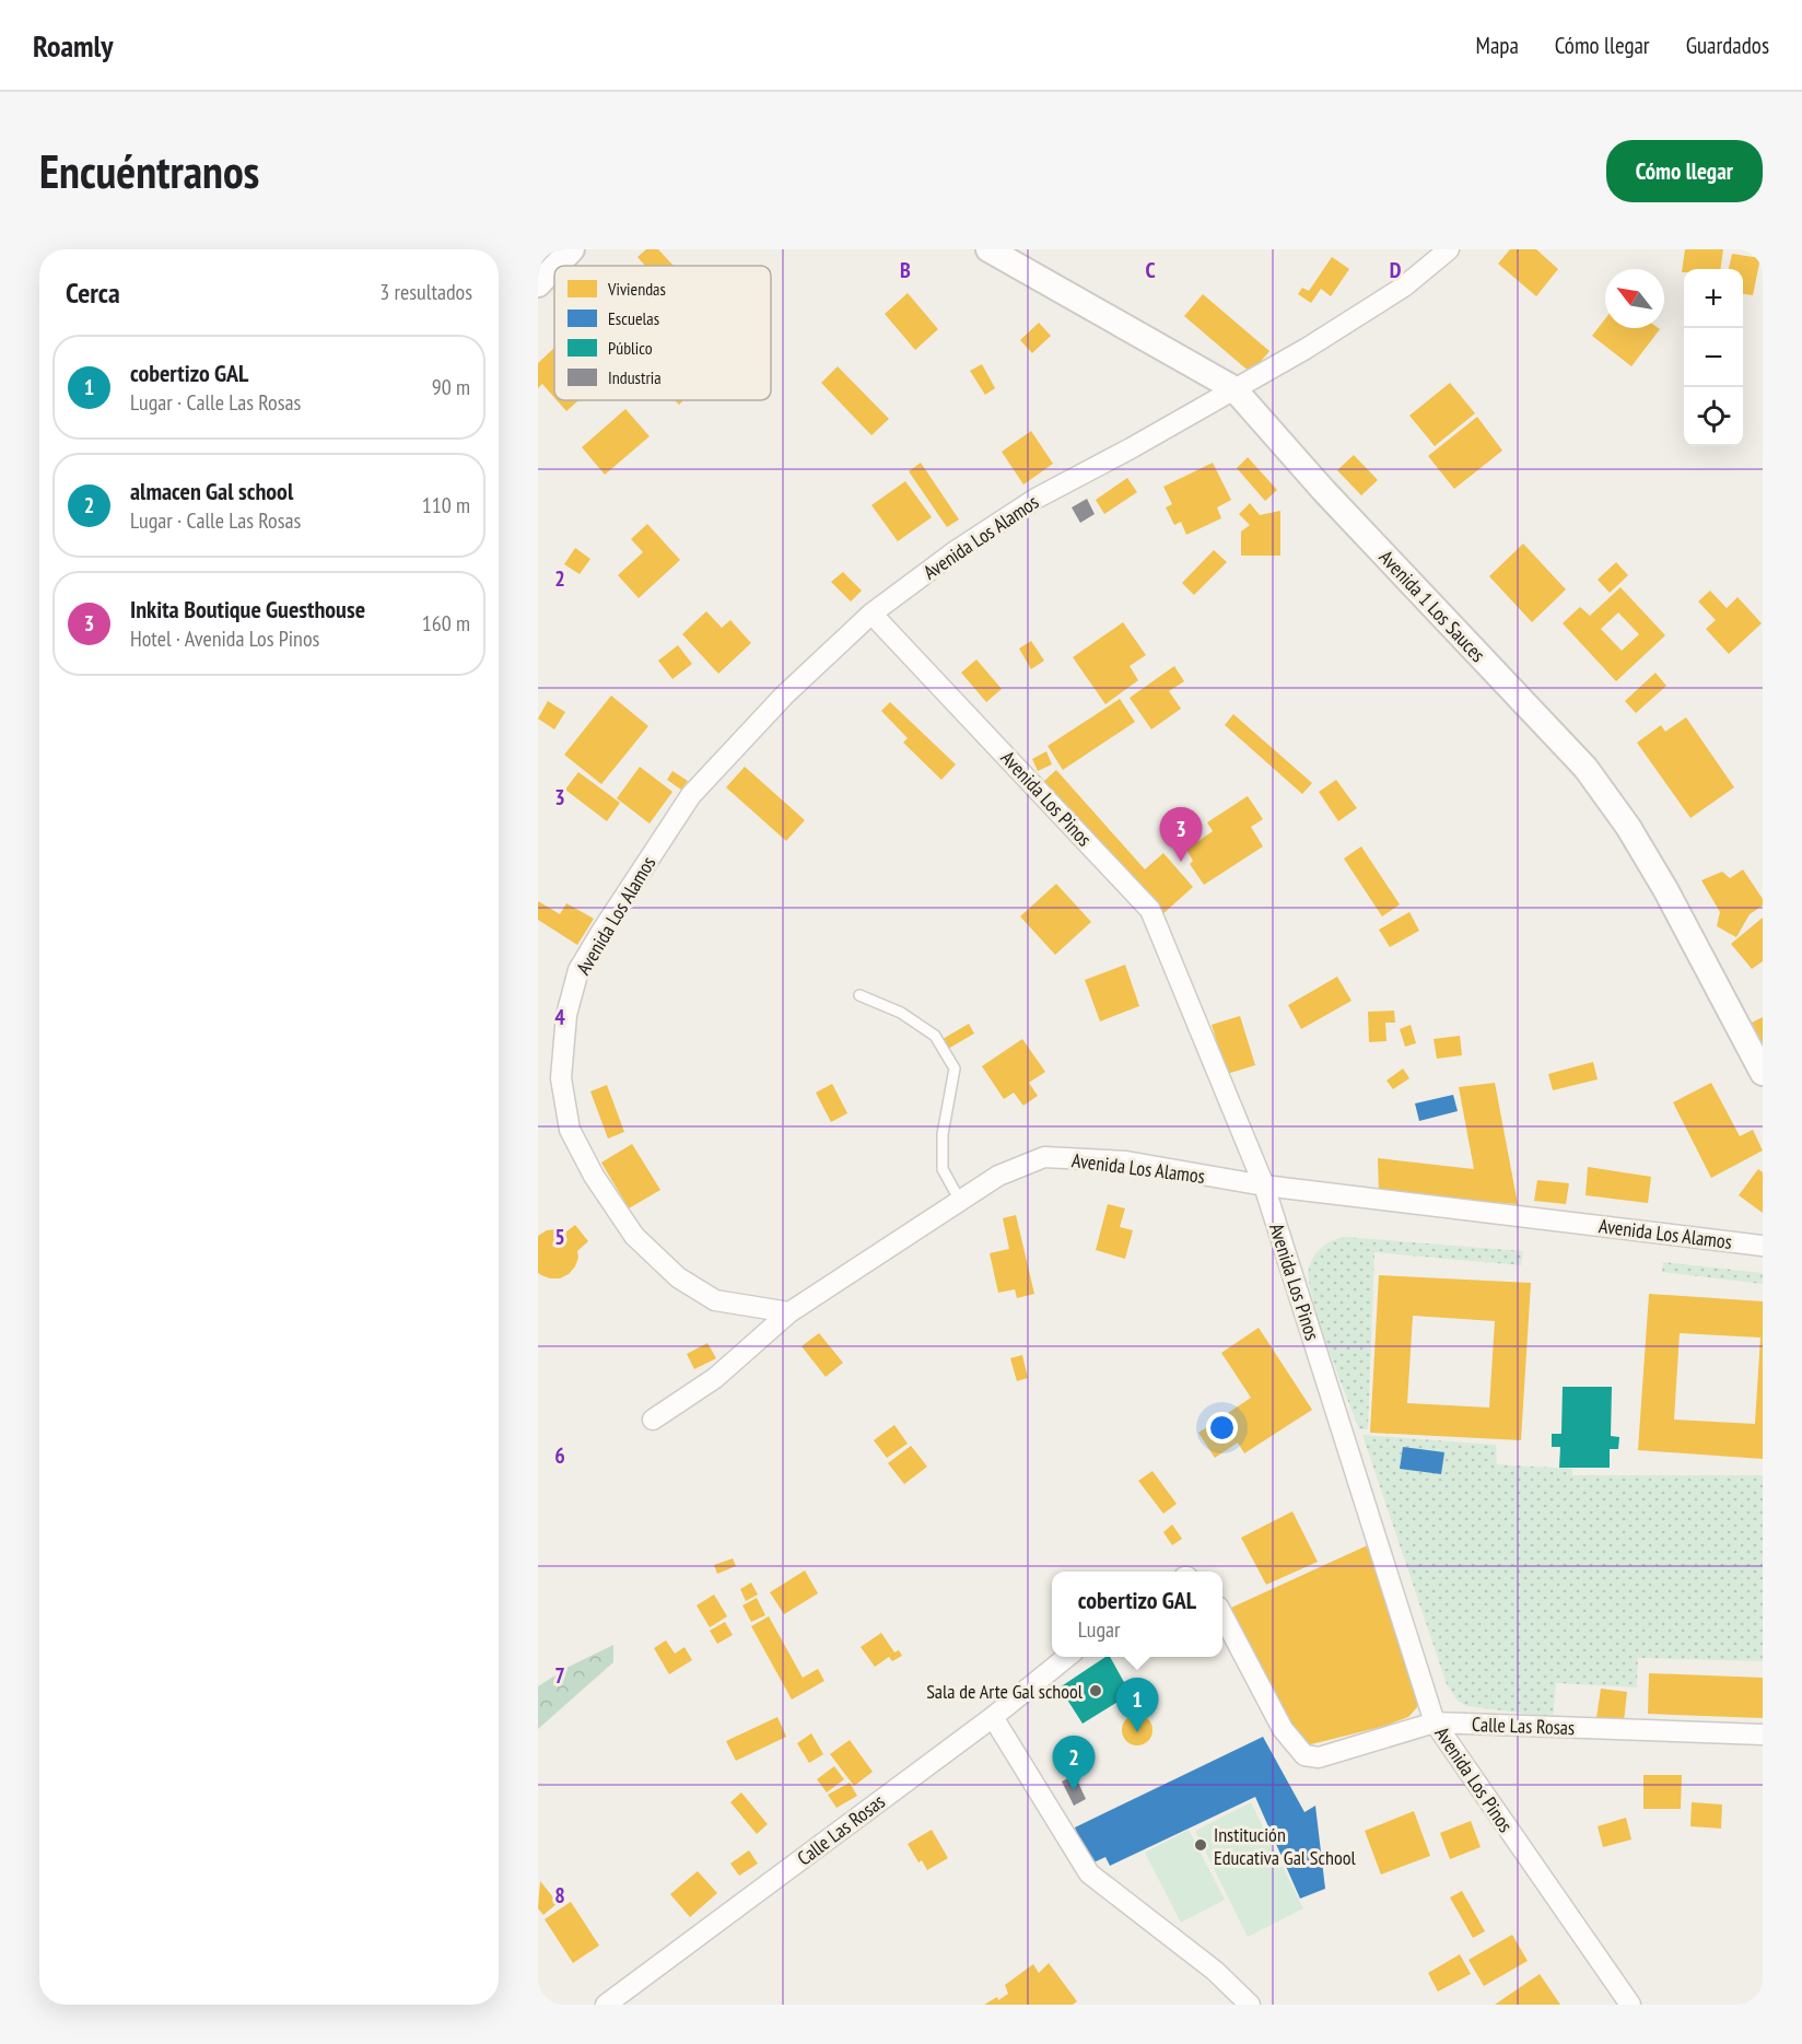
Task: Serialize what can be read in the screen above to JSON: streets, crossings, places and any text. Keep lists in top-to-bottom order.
{
  "streets": {
    "street": [
      "Avenida Los Alamos",
      "Avenida 1 Los Sauces",
      "Avenida Los Pinos",
      "Calle Las Rosas"
    ]
  },
  "crossings": [
    ["Avenida Los Alamos", "Avenida 1 Los Sauces"],
    ["Avenida Los Alamos", "Avenida Los Pinos"],
    ["Avenida Los Pinos", "Calle Las Rosas"]
  ],
  "places": ["Sala de Arte Gal school", "Institución Educativa Gal School"],
  "legend": [
    "Viviendas",
    "Escuelas",
    "Público",
    "Industria"
  ],
  "north": "top left",
  "page": {
    "header": "Roamly",
    "nav": ["Mapa", "Cómo llegar", "Guardados"],
    "buttons": "Cómo llegar",
    "title": "Encuéntranos",
    "heading": ["Cerca", "3 resultados"],
    "map_buttons": ["+", "−"],
    "list": [
      {
        "mark": "1",
        "name": "cobertizo GAL",
        "note": "Lugar · Calle Las Rosas",
        "value": "90 m"
      },
      {
        "mark": "2",
        "name": "almacen Gal school",
        "note": "Lugar · Calle Las Rosas",
        "value": "110 m"
      },
      {
        "mark": "3",
        "name": "Inkita Boutique Guesthouse",
        "note": "Hotel · Avenida Los Pinos",
        "value": "160 m"
      }
    ],
    "pins": ["3", "1", "2"],
    "popup": ["cobertizo GAL", "Lugar"]
  },
  "grid": {
    "columns": ["B", "C", "D"],
    "rows": [
      "2",
      "3",
      "4",
      "5",
      "6",
      "7",
      "8"
    ]
  }
}
